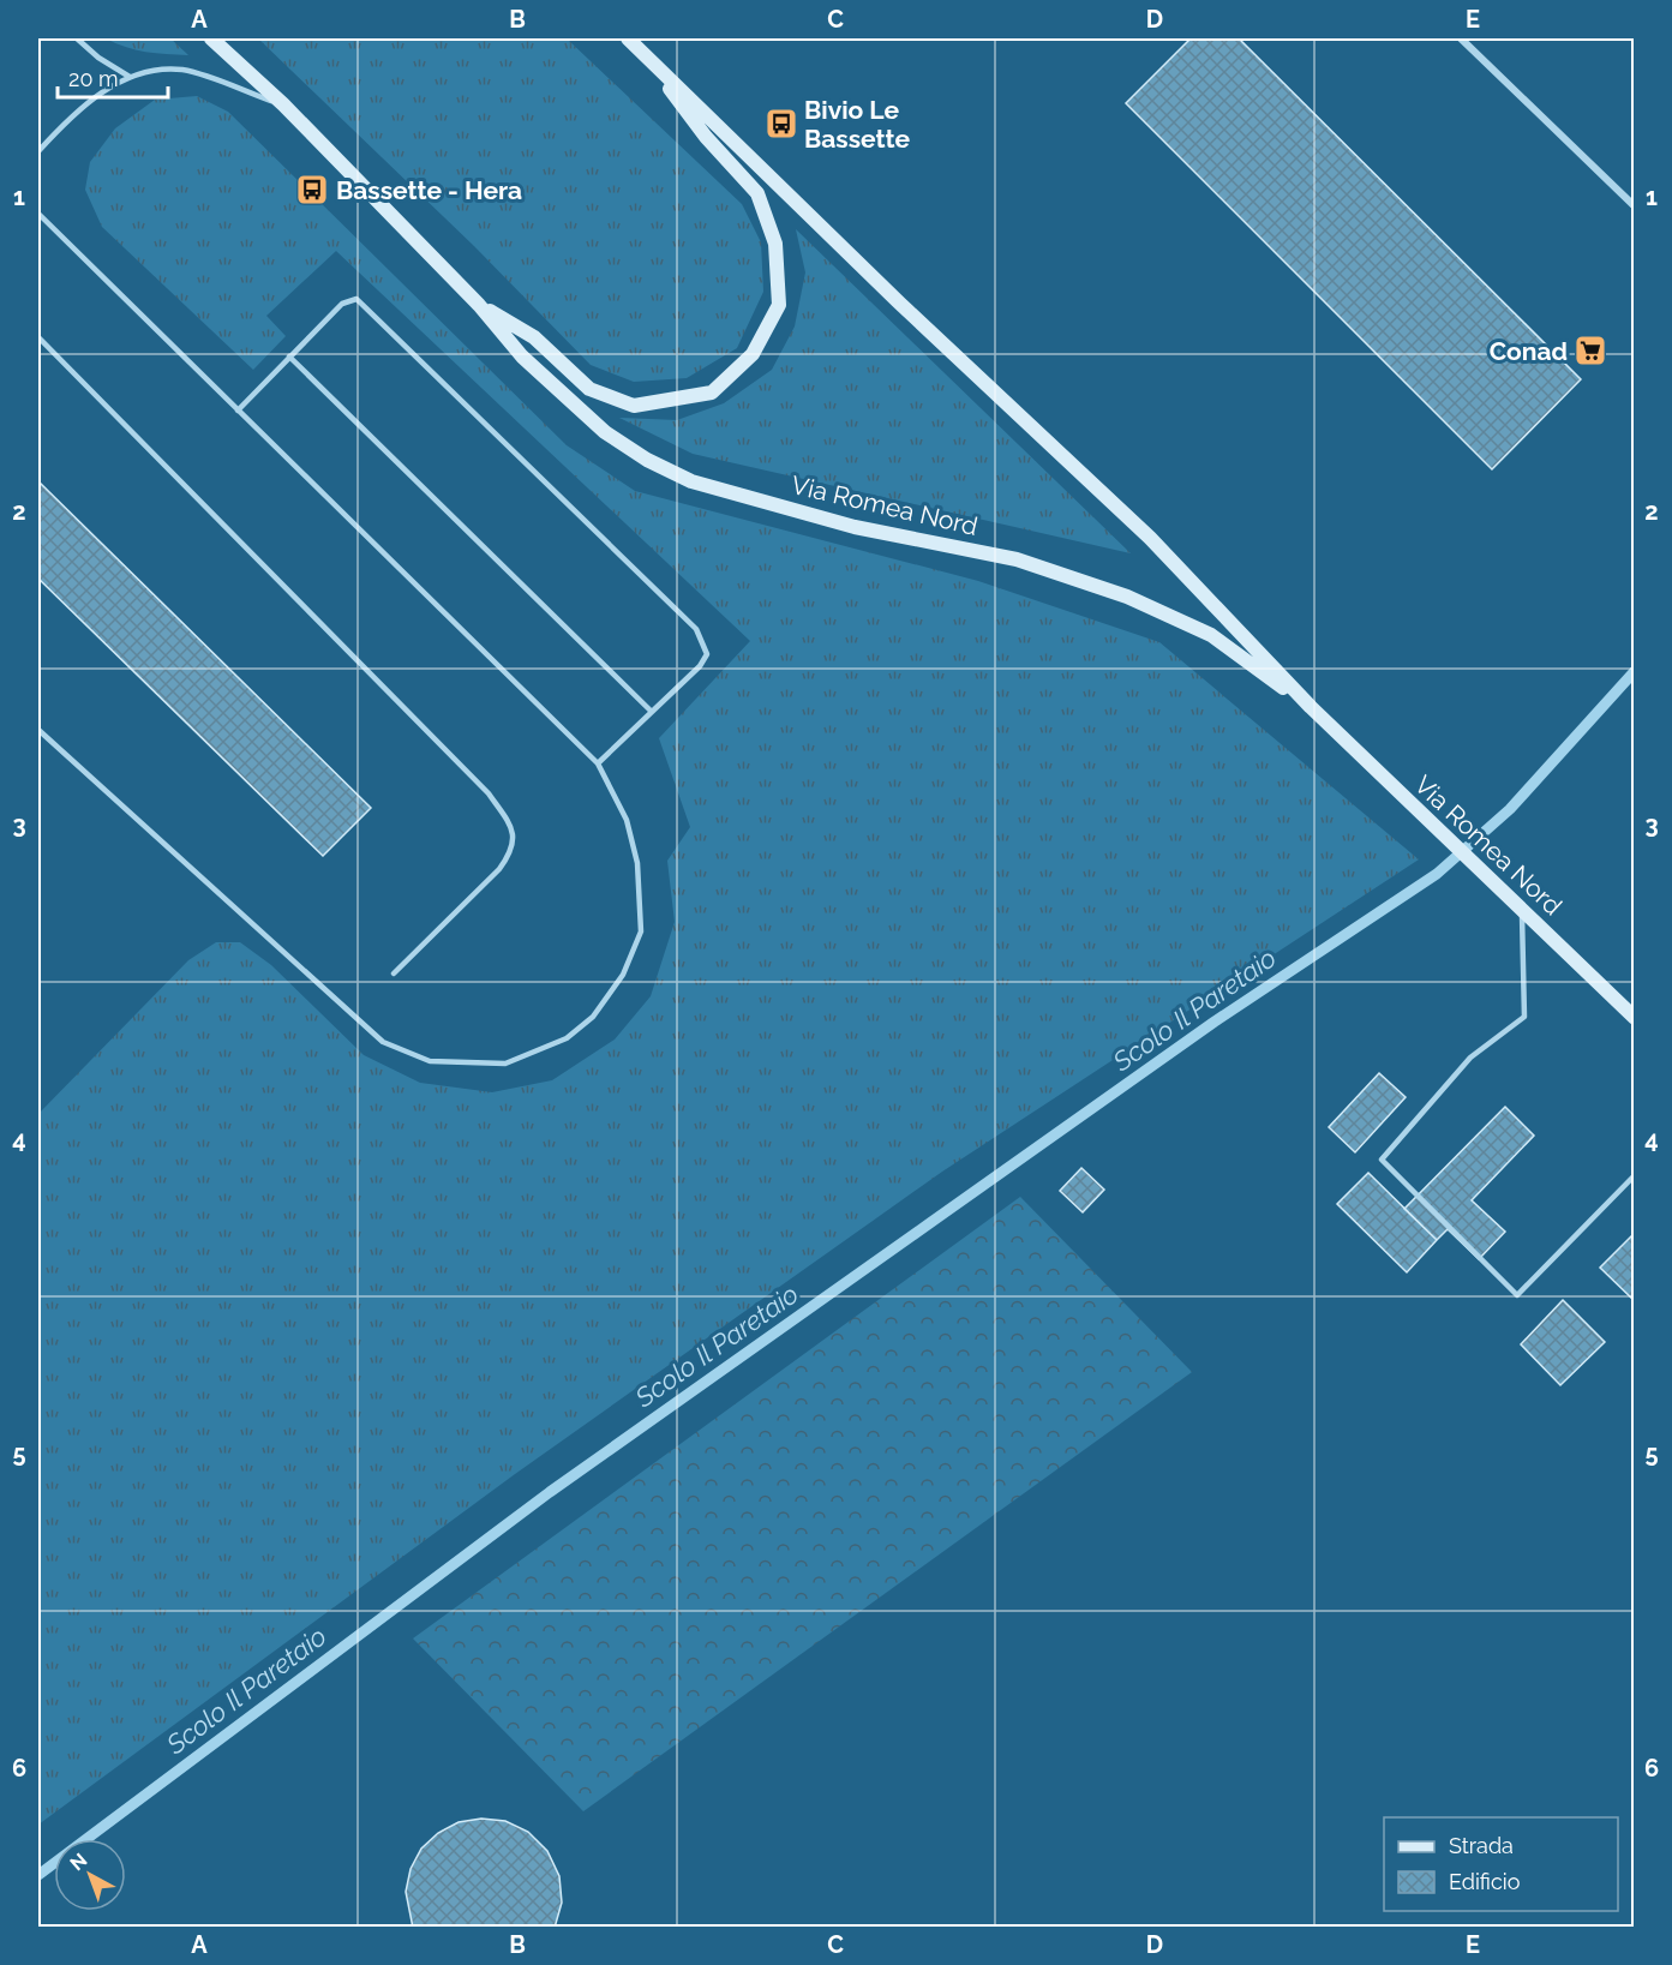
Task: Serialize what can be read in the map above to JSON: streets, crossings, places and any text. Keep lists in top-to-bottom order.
{
  "streets": {
    "main road": ["Via Romea Nord"]
  },
  "water": ["Scolo Il Paretaio"],
  "places": {
    "bus stop": ["Bivio Le Bassette", "Bassette - Hera"],
    "supermarket": ["Conad"]
  },
  "legend": ["Strada", "Edificio"],
  "scale_bar": "20 m",
  "north": "top left",
  "grid": {
    "columns": [
      "A",
      "B",
      "C",
      "D",
      "E"
    ],
    "rows": [
      "1",
      "2",
      "3",
      "4",
      "5",
      "6"
    ]
  }
}
